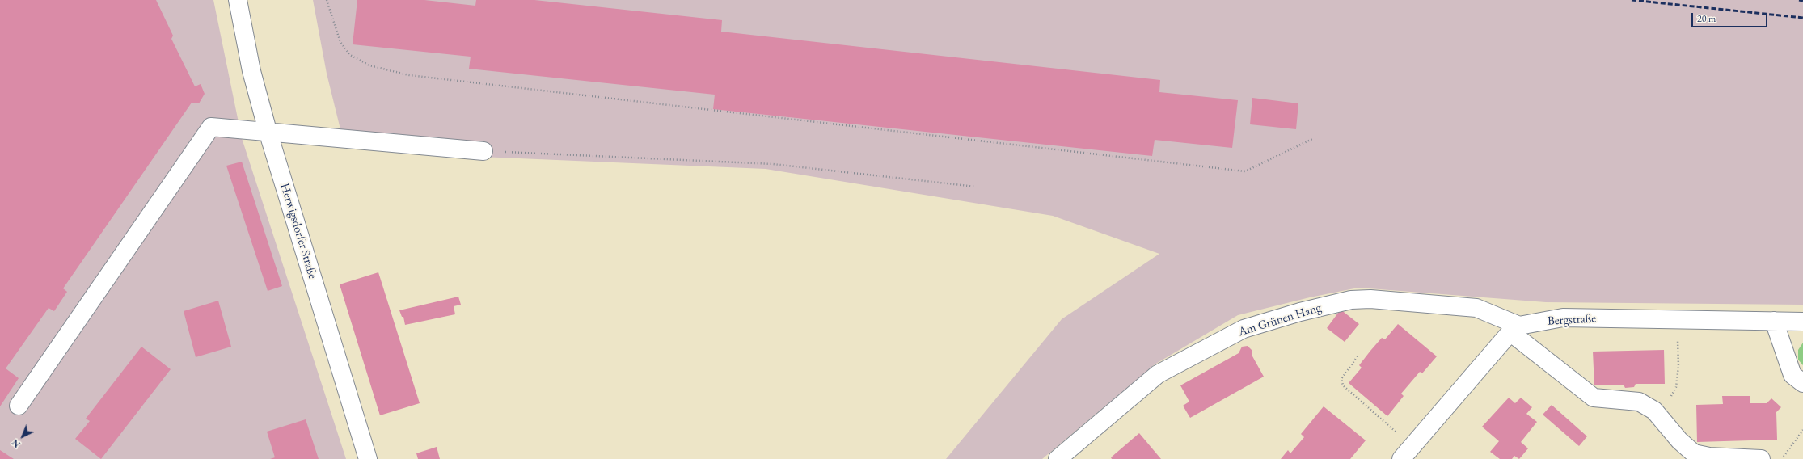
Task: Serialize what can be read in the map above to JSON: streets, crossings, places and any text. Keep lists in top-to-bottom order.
{
  "streets": {
    "street": ["Herwigsdorfer Straße", "Am Grünen Hang", "Bergstraße"]
  },
  "crossings": [
    ["Am Grünen Hang", "Bergstraße"]
  ],
  "scale_bar": "20 m",
  "north": "bottom left"
}
